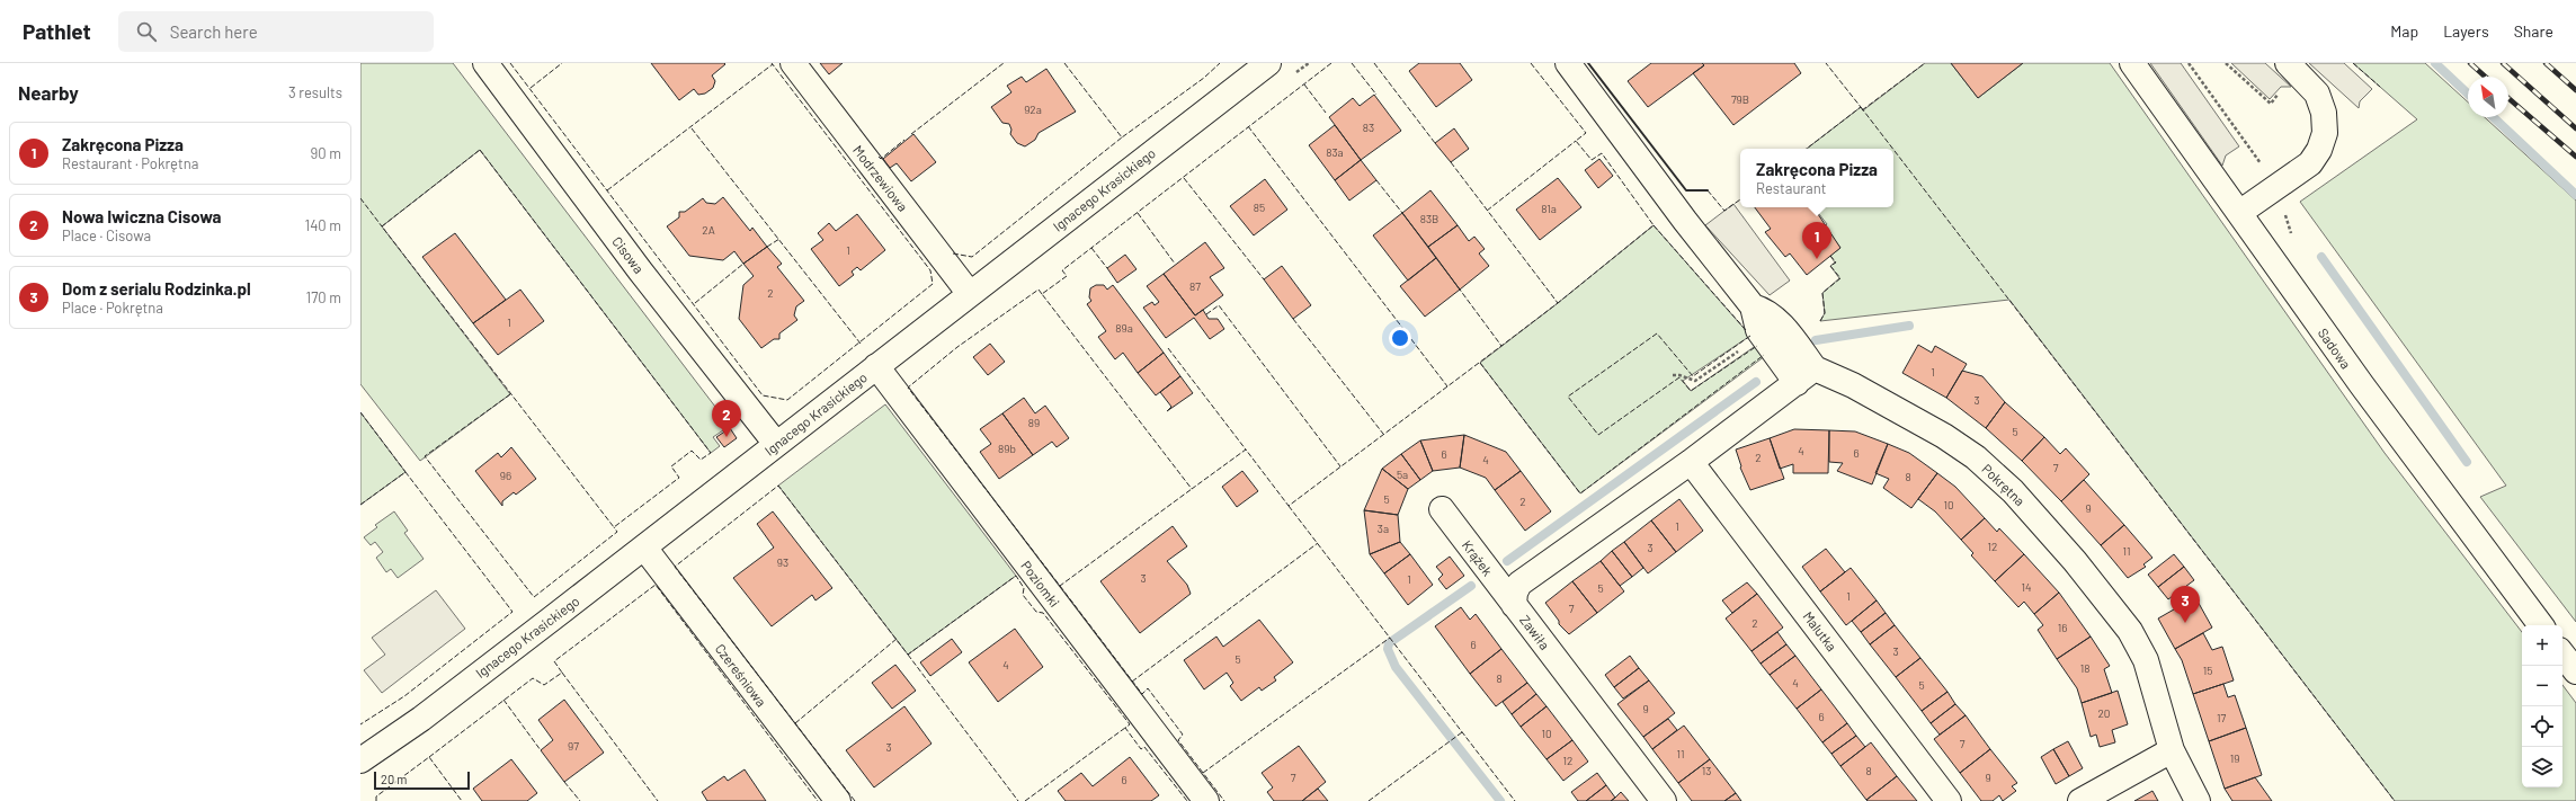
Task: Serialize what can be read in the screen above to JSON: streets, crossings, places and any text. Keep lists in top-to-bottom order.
{
  "streets": {
    "street": [
      "Modrzewiowa",
      "Ignacego Krasickiego",
      "Cisowa",
      "Sadowa",
      "Pokrętna",
      "Krążek",
      "Poziomki",
      "Malutka",
      "Zawiła",
      "Czereśniowa"
    ]
  },
  "crossings": [
    ["Modrzewiowa", "Ignacego Krasickiego"],
    ["Ignacego Krasickiego", "Cisowa"],
    ["Ignacego Krasickiego", "Poziomki"],
    ["Ignacego Krasickiego", "Czereśniowa"],
    ["Krążek", "Zawiła"],
    ["Malutka", "Zawiła"]
  ],
  "house_numbers": [
    "79B",
    "92a",
    "83",
    "83a",
    "85",
    "81a",
    "83B",
    "2A",
    "1",
    "87",
    "2",
    "1",
    "89a",
    "1",
    "3",
    "89",
    "5",
    "89b",
    "4",
    "6",
    "6",
    "2",
    "4",
    "7",
    "5a",
    "96",
    "8",
    "5",
    "2",
    "10",
    "9",
    "1",
    "3a",
    "12",
    "3",
    "11",
    "93",
    "3",
    "1",
    "14",
    "5",
    "1",
    "7",
    "2",
    "16",
    "6",
    "3",
    "5",
    "4",
    "18",
    "15",
    "8",
    "4",
    "5",
    "9",
    "20",
    "6",
    "17",
    "10",
    "7",
    "97",
    "3",
    "11",
    "19",
    "12",
    "13",
    "8",
    "7",
    "9",
    "6"
  ],
  "scale_bar": "20 m",
  "north": "top left",
  "page": {
    "header": "Pathlet",
    "search": "Search here",
    "nav": ["Map", "Layers", "Share"],
    "heading": ["Nearby", "3 results"],
    "list": [
      {
        "mark": "1",
        "name": "Zakręcona Pizza",
        "note": "Restaurant · Pokrętna",
        "value": "90 m"
      },
      {
        "mark": "2",
        "name": "Nowa Iwiczna Cisowa",
        "note": "Place · Cisowa",
        "value": "140 m"
      },
      {
        "mark": "3",
        "name": "Dom z serialu Rodzinka.pl",
        "note": "Place · Pokrętna",
        "value": "170 m"
      }
    ],
    "popup": ["Zakręcona Pizza", "Restaurant"],
    "pins": ["1", "2", "3"],
    "map_buttons": ["+", "−"],
    "scale": "20 m"
  }
}
